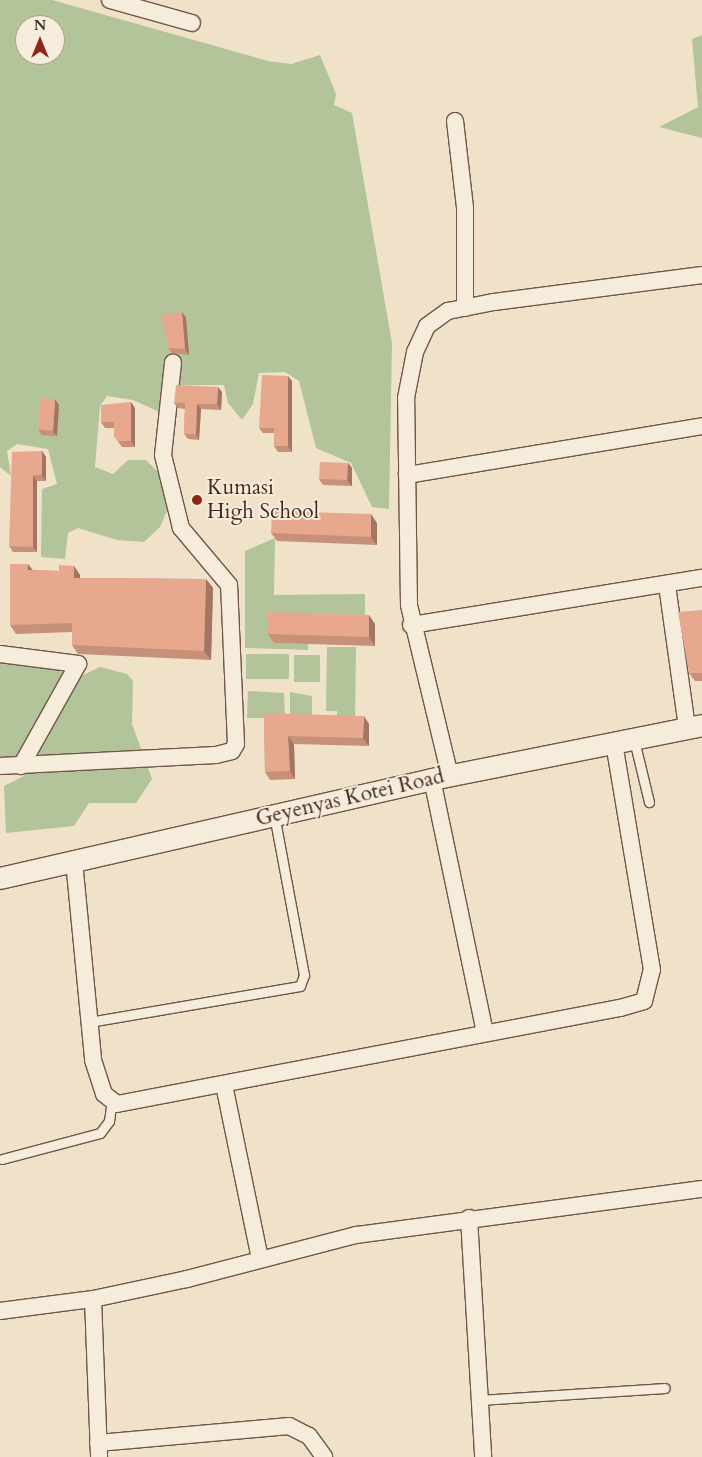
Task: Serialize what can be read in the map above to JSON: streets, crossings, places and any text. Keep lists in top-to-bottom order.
{
  "streets": {
    "street": ["Geyenyas Kotei Road"]
  },
  "places": ["Kumasi High School"],
  "north": "top"
}
